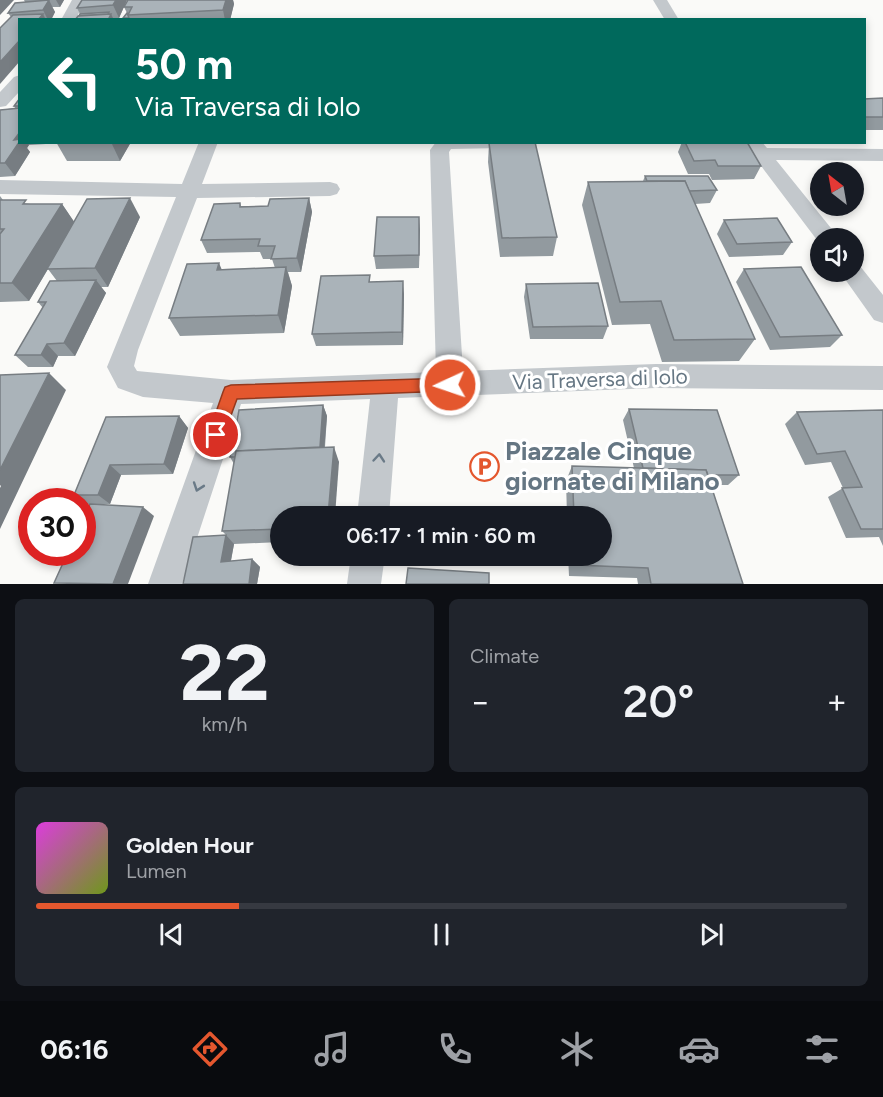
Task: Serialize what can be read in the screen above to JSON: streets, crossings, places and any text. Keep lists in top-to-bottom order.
{
  "streets": {
    "street": ["Via Traversa di Iolo"]
  },
  "places": {
    "parking": ["Piazzale Cinque giornate di Milano"]
  },
  "north": "top left",
  "page": {
    "turn": ["50 m", "Via Traversa di Iolo"],
    "limit": "30",
    "trip": "06:17 · 1 min · 60 m",
    "tile": [
      ["22", "km/h"],
      "Climate"
    ],
    "heat": ["−", "20°", "+"],
    "song": ["Golden Hour", "Lumen"],
    "tabs": "06:16"
  }
}
